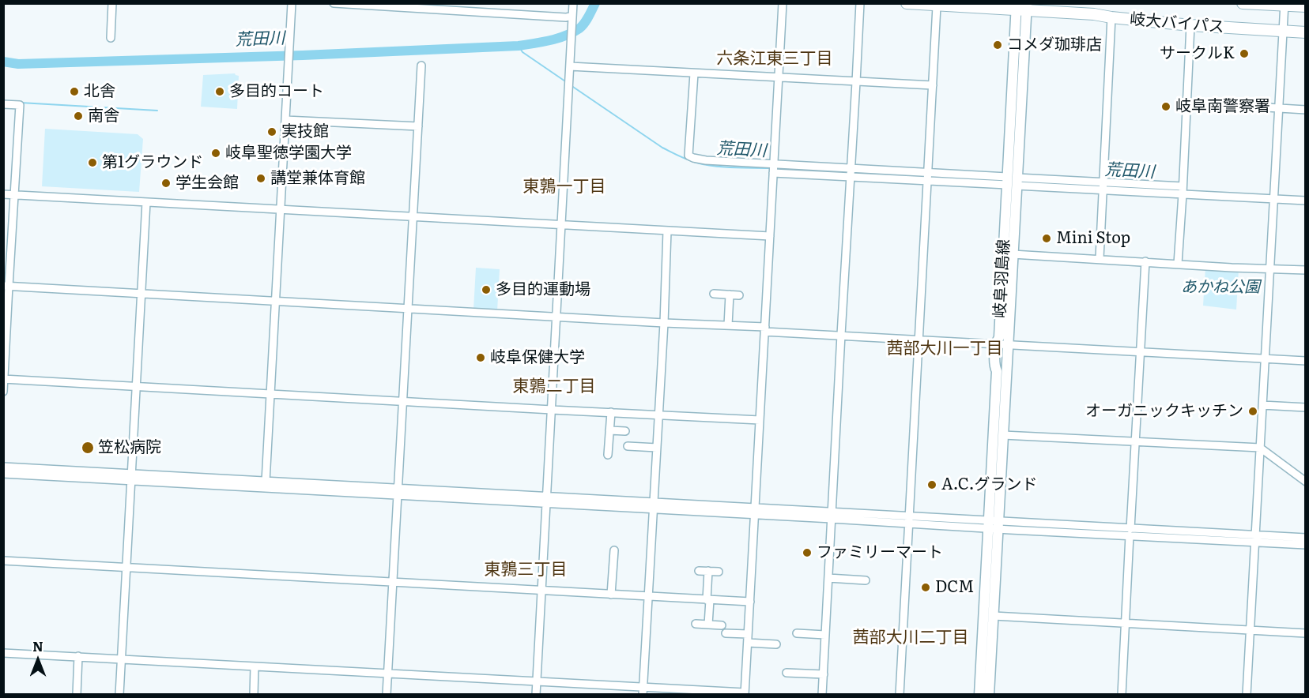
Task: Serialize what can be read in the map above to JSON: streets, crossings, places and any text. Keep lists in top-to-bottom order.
{
  "streets": {
    "highway": ["岐大バイパス"],
    "main road": ["岐阜羽島線"]
  },
  "crossings": [
    ["岐大バイパス", "岐阜羽島線"]
  ],
  "districts": [
    "六条江東三丁目",
    "東鶉一丁目",
    "茜部大川一丁目",
    "東鶉二丁目",
    "東鶉三丁目",
    "茜部大川二丁目"
  ],
  "water": ["荒田川"],
  "parks": ["あかね公園"],
  "places": [
    "コメダ珈琲店",
    "サークルK",
    "北舎",
    "多目的コート",
    "岐阜南警察署",
    "南舎",
    "実技館",
    "岐阜聖徳学園大学",
    "第1グラウンド",
    "講堂兼体育館",
    "学生会館",
    "Mini Stop",
    "多目的運動場",
    "岐阜保健大学",
    "オーガニックキッチン",
    "笠松病院",
    "A.C.グランド",
    "ファミリーマート",
    "DCM"
  ],
  "north": "top"
}
